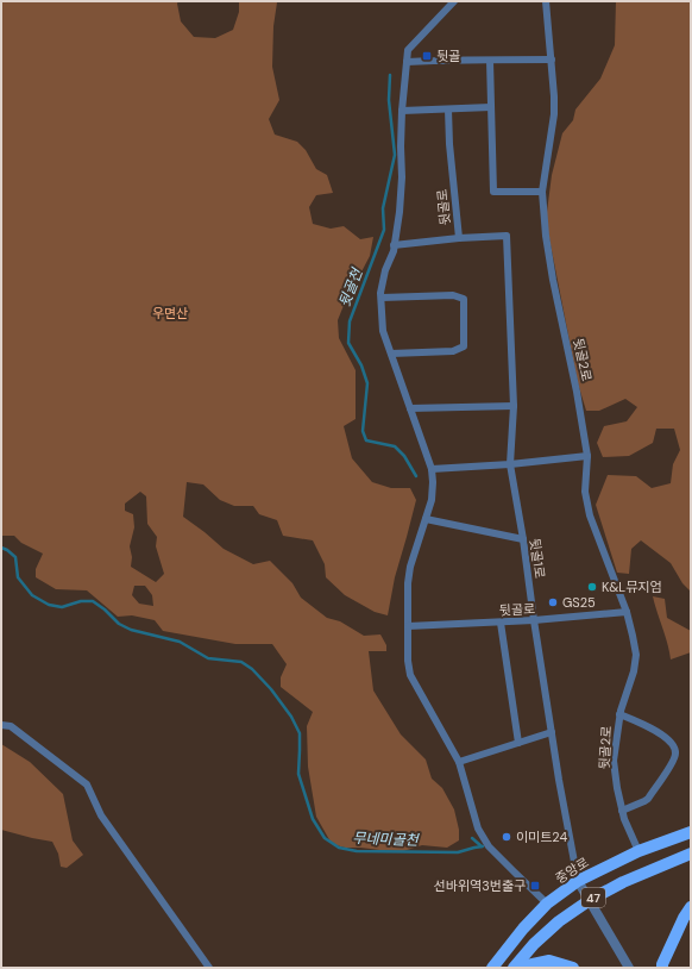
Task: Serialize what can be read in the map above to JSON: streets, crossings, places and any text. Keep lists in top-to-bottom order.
{
  "streets": {
    "main road": ["중앙로", "47"],
    "street": ["뒷골로", "뒷골2로", "뒷골1로"]
  },
  "crossings": [
    ["뒷골로", "뒷골2로"],
    ["뒷골로", "뒷골1로"],
    ["뒷골2로", "중앙로"],
    ["뒷골1로", "중앙로"]
  ],
  "water": ["뒷골천", "무네미골천"],
  "parks": ["우면산"],
  "places": {
    "transit": ["뒷골", "선바위역3번출구"],
    "other": ["K&L뮤지엄", "GS25", "이미트24"]
  }
}
